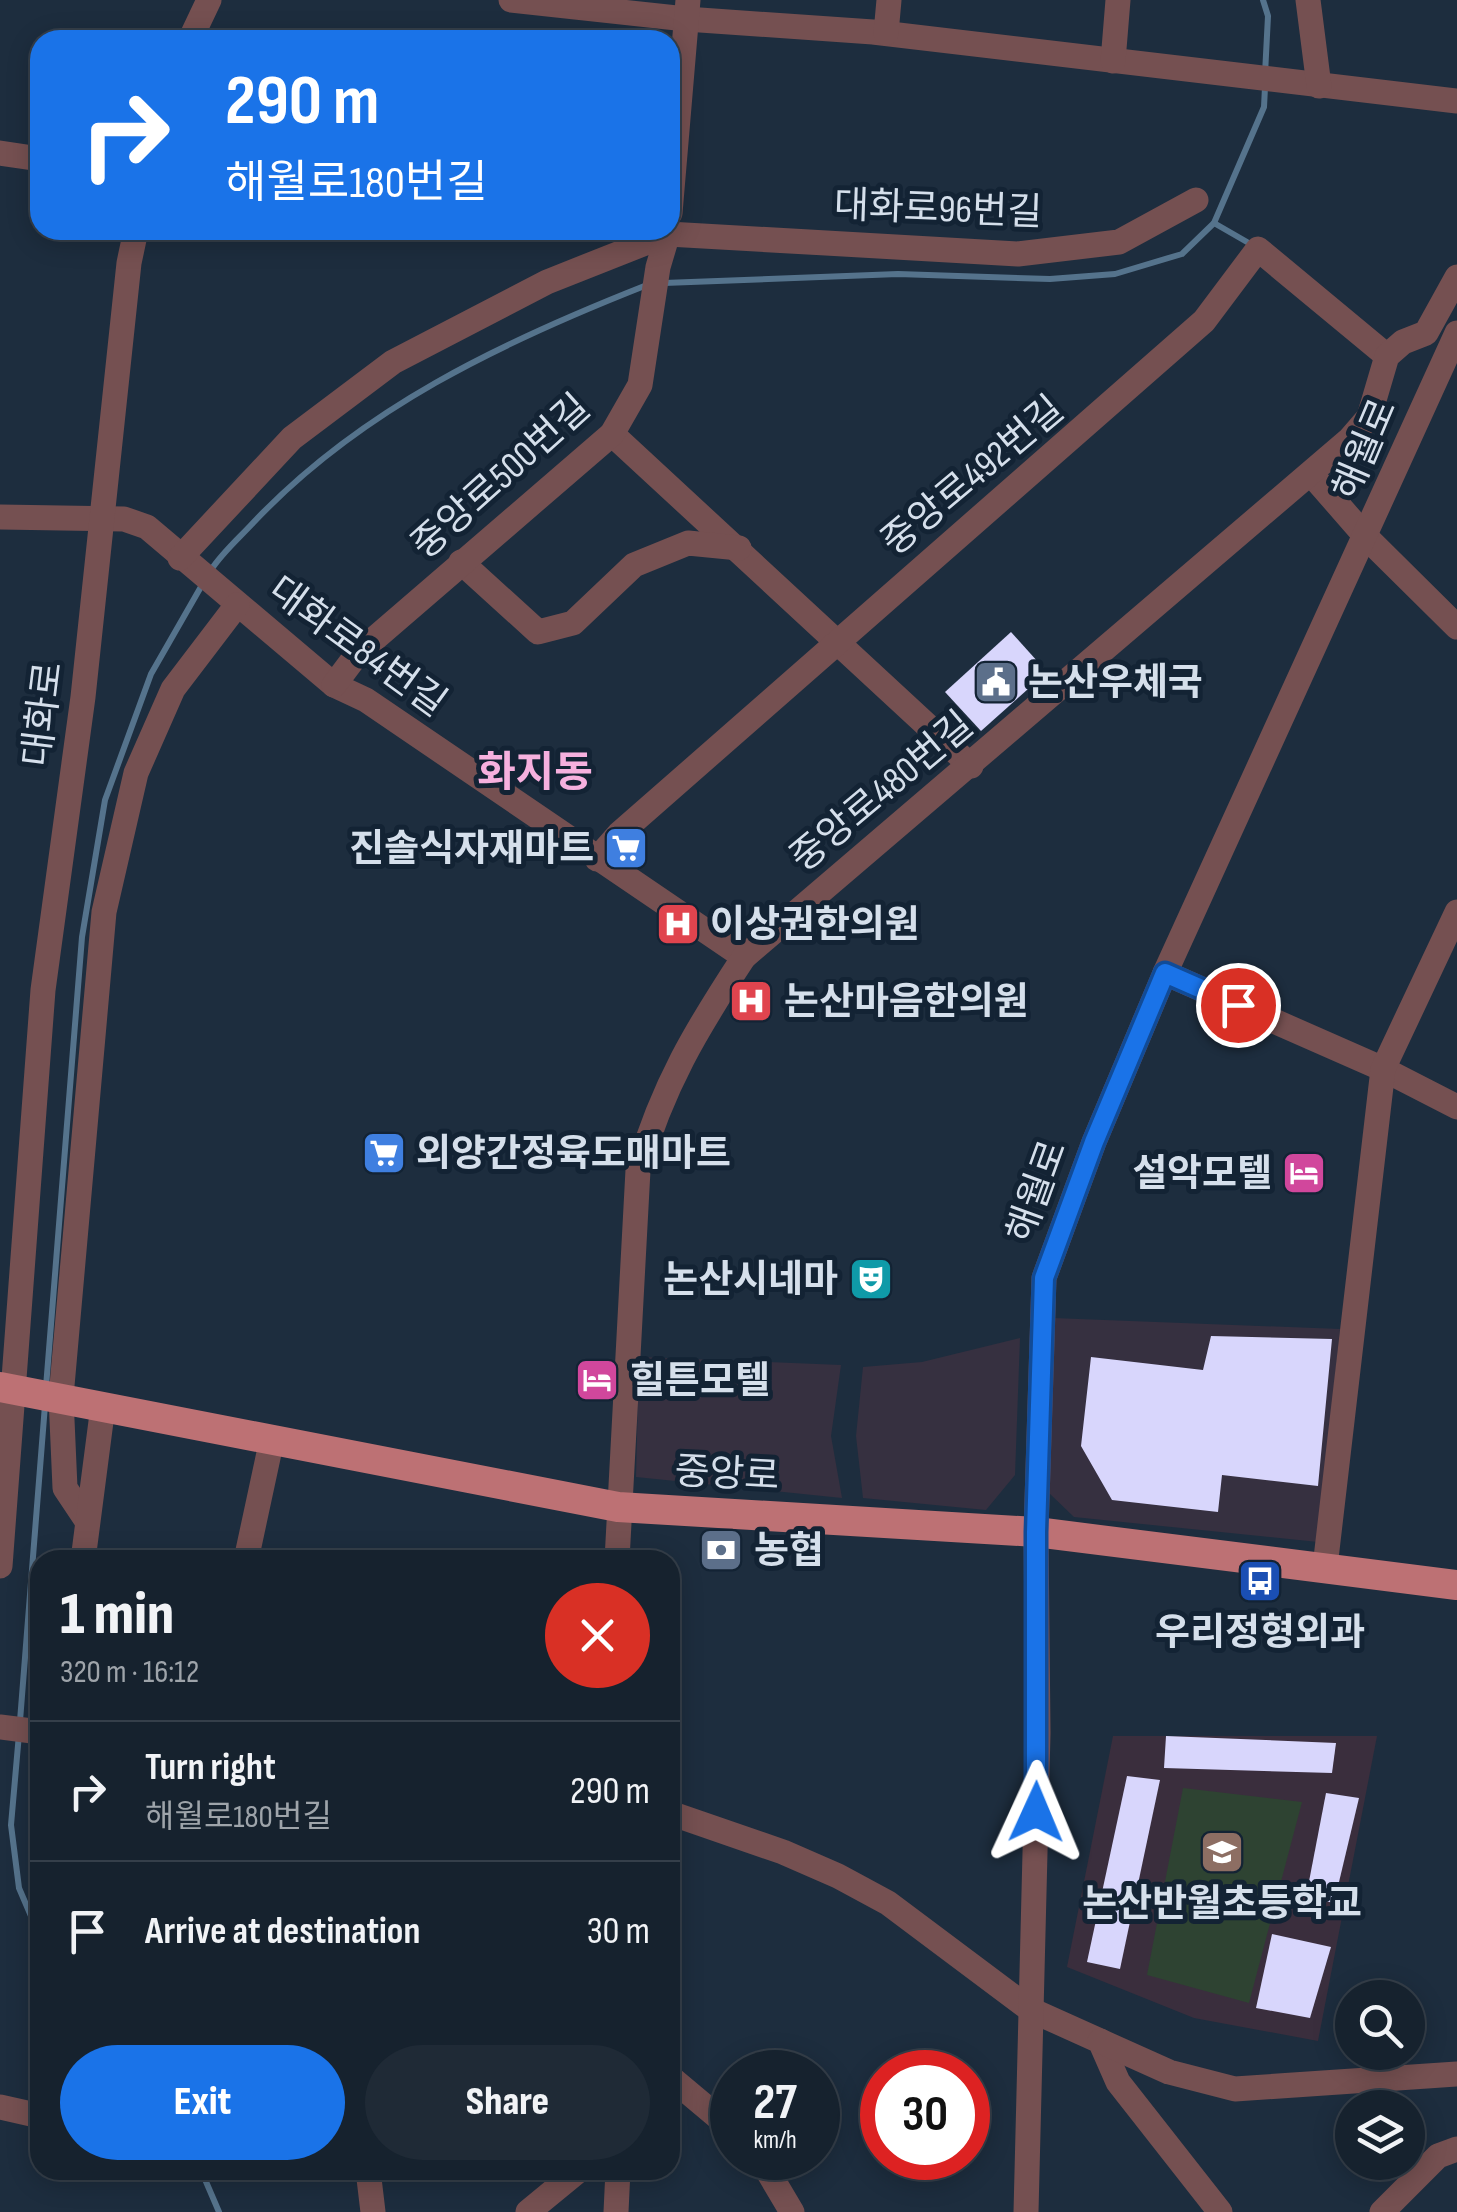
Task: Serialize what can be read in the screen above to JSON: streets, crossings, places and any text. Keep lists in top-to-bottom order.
{
  "streets": {
    "main road": ["중앙로"],
    "street": [
      "대화로96번길",
      "해월로",
      "중앙로492번길",
      "중앙로500번길",
      "대화로84번길",
      "대화로",
      "중앙로480번길"
    ]
  },
  "crossings": [
    ["해월로", "중앙로"],
    ["중앙로492번길", "대화로84번길"],
    ["중앙로492번길", "중앙로480번길"],
    ["중앙로500번길", "대화로84번길"],
    ["대화로84번길", "대화로"],
    ["대화로84번길", "중앙로480번길"],
    ["대화로", "중앙로"],
    ["중앙로480번길", "중앙로"]
  ],
  "districts": ["화지동"],
  "places": {
    "public building": ["논산우체국"],
    "supermarket": ["진솔식자재마트", "외양간정육도매마트"],
    "hospital": ["이상권한의원", "논산마음한의원"],
    "hotel": ["설악모텔", "힐튼모텔"],
    "theatre": ["논산시네마"],
    "bank": ["농협"],
    "bus stop": ["우리정형외과"],
    "school or university": ["논산반월초등학교"]
  },
  "page": {
    "turn": ["290 m", "해월로180번길"],
    "heading": ["1 min", "320 m · 16:12"],
    "list": [
      {
        "name": "Turn right",
        "note": "해월로180번길",
        "value": "290 m"
      },
      {
        "name": "Arrive at destination",
        "value": "30 m"
      }
    ],
    "buttons": ["Exit", "Share"],
    "speed": "27 km/h",
    "limit": "30"
  }
}
